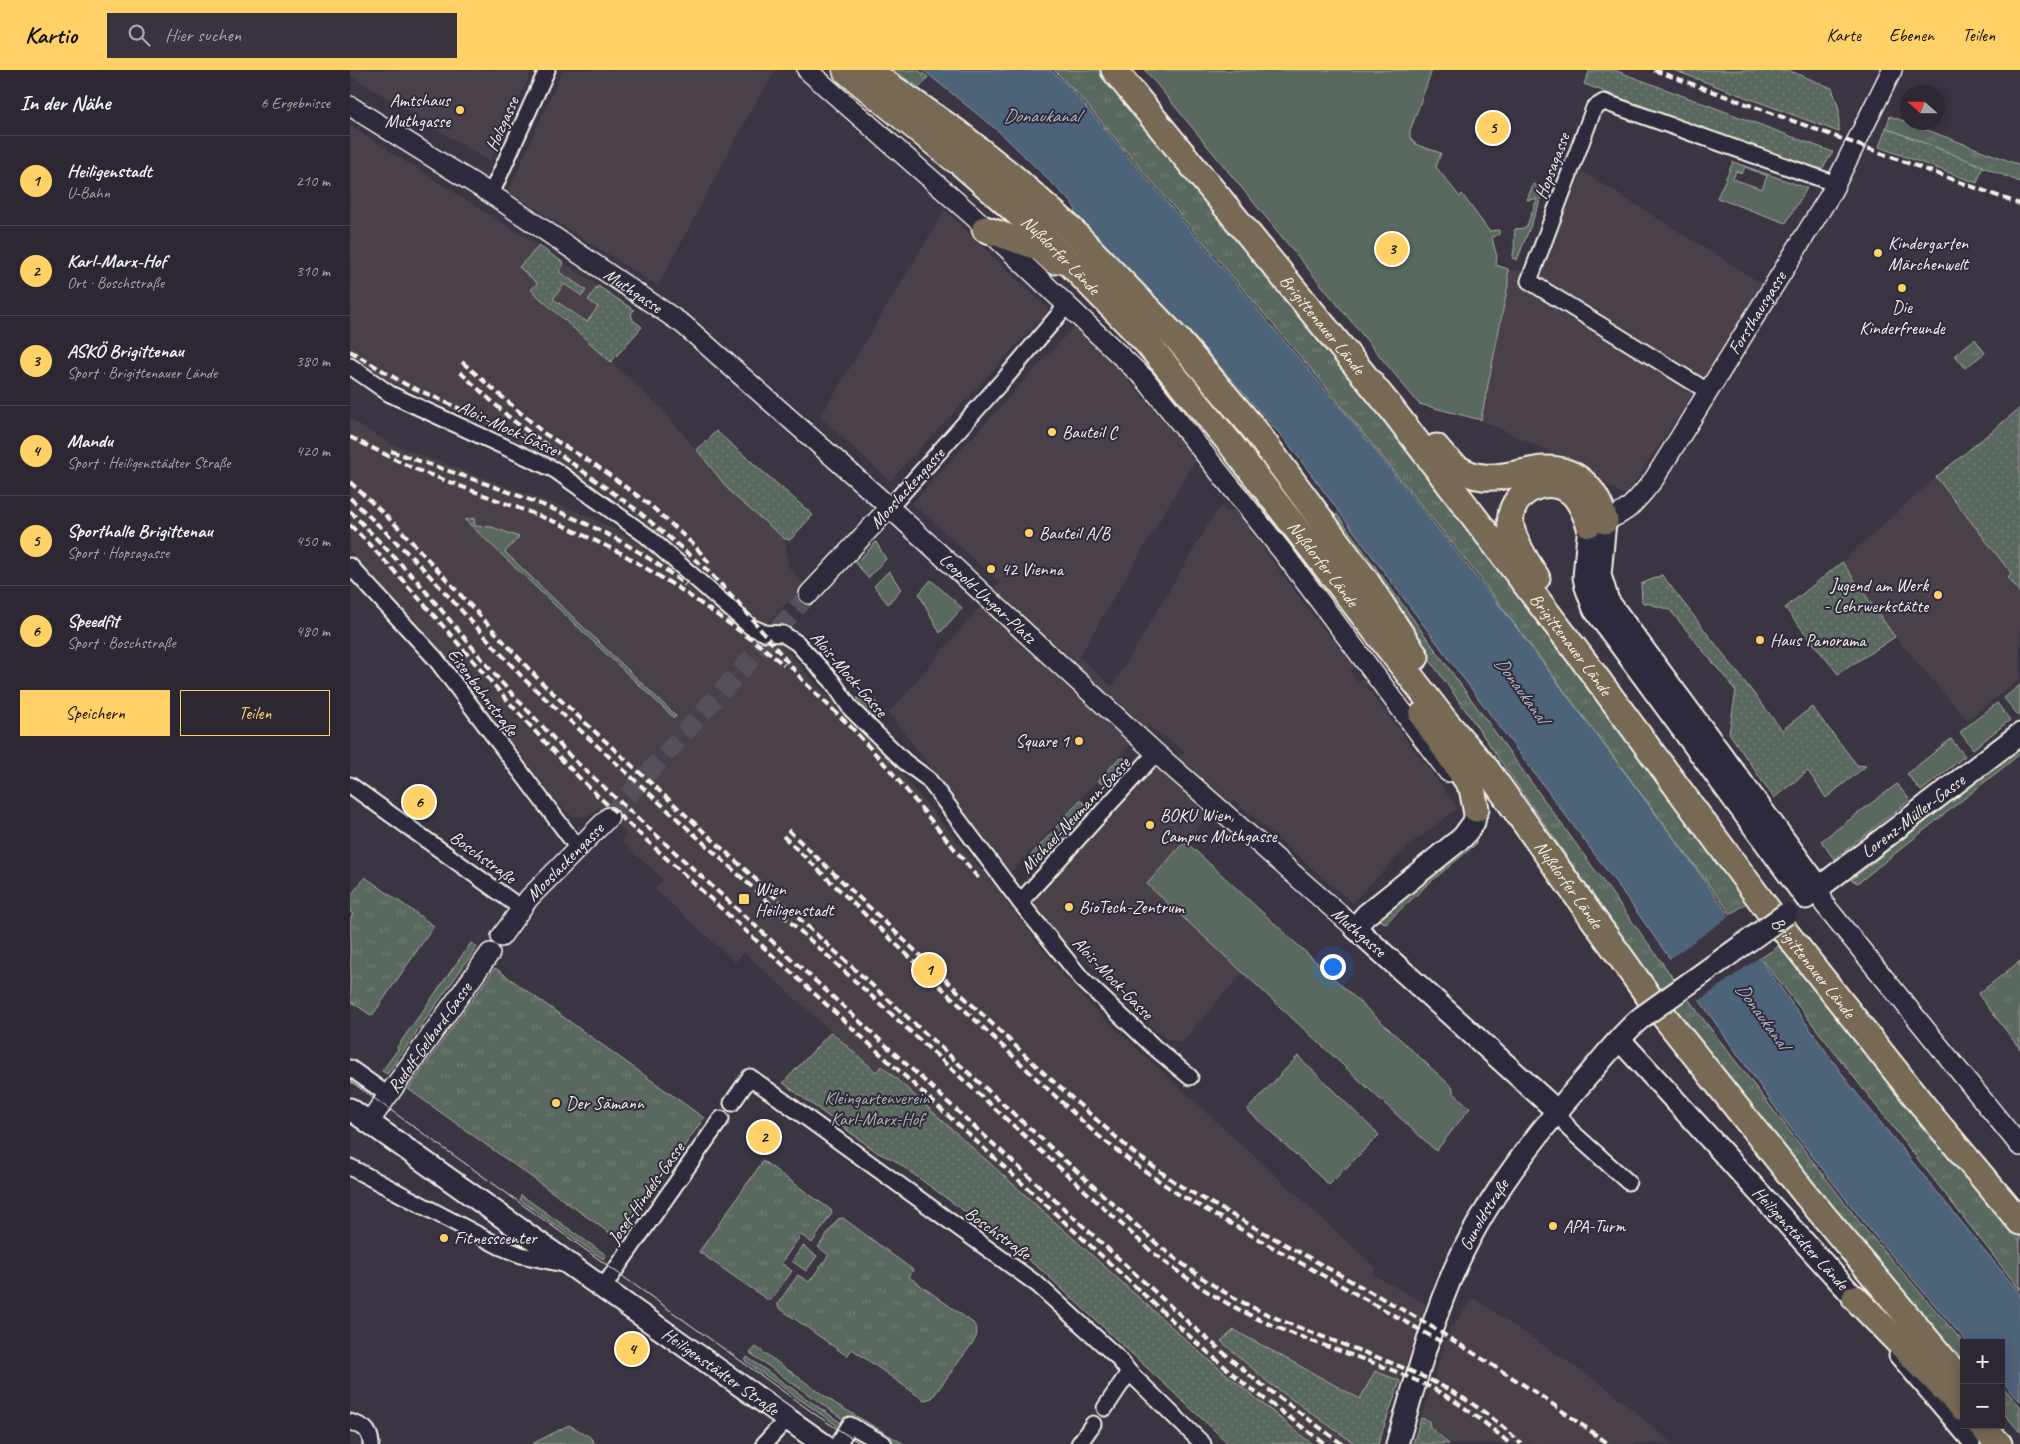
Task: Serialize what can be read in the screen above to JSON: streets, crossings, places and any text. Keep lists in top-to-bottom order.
{
  "streets": {
    "highway": ["Nußdorfer Lände", "Brigittenauer Lände", "Heiligenstädter Lände"],
    "main road": [
      "Muthgasse",
      "Lorenz-Müller-Gasse",
      "Gunoldstraße",
      "Heiligenstädter Straße"
    ],
    "street": [
      "Holzgasse",
      "Hopsagasse",
      "Forsthausgasse",
      "Alois-Mock-Gasse",
      "Mooslackengasse",
      "Leopold-Ungar-Platz",
      "Eisenbahnstraße",
      "Michael-Neumann-Gasse",
      "Boschstraße",
      "Rudolf-Gelbard-Gasse",
      "Josef-Hindels-Gasse"
    ]
  },
  "crossings": [
    ["Holzgasse", "Muthgasse"],
    ["Hopsagasse", "Forsthausgasse"],
    ["Nußdorfer Lände", "Mooslackengasse"],
    ["Nußdorfer Lände", "Gunoldstraße"],
    ["Nußdorfer Lände", "Heiligenstädter Lände"],
    ["Muthgasse", "Mooslackengasse"],
    ["Muthgasse", "Leopold-Ungar-Platz"],
    ["Muthgasse", "Michael-Neumann-Gasse"],
    ["Muthgasse", "Gunoldstraße"],
    ["Alois-Mock-Gasse", "Michael-Neumann-Gasse"],
    ["Mooslackengasse", "Leopold-Ungar-Platz"],
    ["Mooslackengasse", "Eisenbahnstraße"],
    ["Mooslackengasse", "Boschstraße"],
    ["Lorenz-Müller-Gasse", "Gunoldstraße"],
    ["Rudolf-Gelbard-Gasse", "Heiligenstädter Straße"],
    ["Josef-Hindels-Gasse", "Heiligenstädter Straße"],
    ["Gunoldstraße", "Heiligenstädter Lände"]
  ],
  "water": ["Donaukanal"],
  "parks": ["Kleingartenverein Karl-Marx-Hof"],
  "places": {
    "other": [
      "Amtshaus Muthgasse",
      "Kindergarten Märchenwelt",
      "Die Kinderfreunde",
      "Bauteil C",
      "Bauteil A/B",
      "42 Vienna",
      "Jugend am Werk - Lehrwerkstätte",
      "Haus Panorama",
      "Square 1",
      "BOKU Wien, Campus Muthgasse",
      "BioTech-Zentrum",
      "Der Sämann",
      "APA-Turm",
      "Fitnesscenter"
    ],
    "transit": ["Wien Heiligenstadt"]
  },
  "north": "left",
  "page": {
    "header": "Kartio",
    "search": "Hier suchen",
    "nav": ["Karte", "Ebenen", "Teilen"],
    "heading": ["In der Nähe", "6 Ergebnisse"],
    "pins": [
      "5",
      "3",
      "6",
      "1",
      "2",
      "4"
    ],
    "list": [
      {
        "mark": "1",
        "name": "Heiligenstadt",
        "note": "U-Bahn",
        "value": "210 m"
      },
      {
        "mark": "2",
        "name": "Karl-Marx-Hof",
        "note": "Ort · Boschstraße",
        "value": "310 m"
      },
      {
        "mark": "3",
        "name": "ASKÖ Brigittenau",
        "note": "Sport · Brigittenauer Lände",
        "value": "380 m"
      },
      {
        "mark": "4",
        "name": "Mandu",
        "note": "Sport · Heiligenstädter Straße",
        "value": "420 m"
      },
      {
        "mark": "5",
        "name": "Sporthalle Brigittenau",
        "note": "Sport · Hopsagasse",
        "value": "450 m"
      },
      {
        "mark": "6",
        "name": "Speedfit",
        "note": "Sport · Boschstraße",
        "value": "480 m"
      }
    ],
    "buttons": ["Speichern", "Teilen"],
    "map_buttons": ["+", "−"]
  }
}
